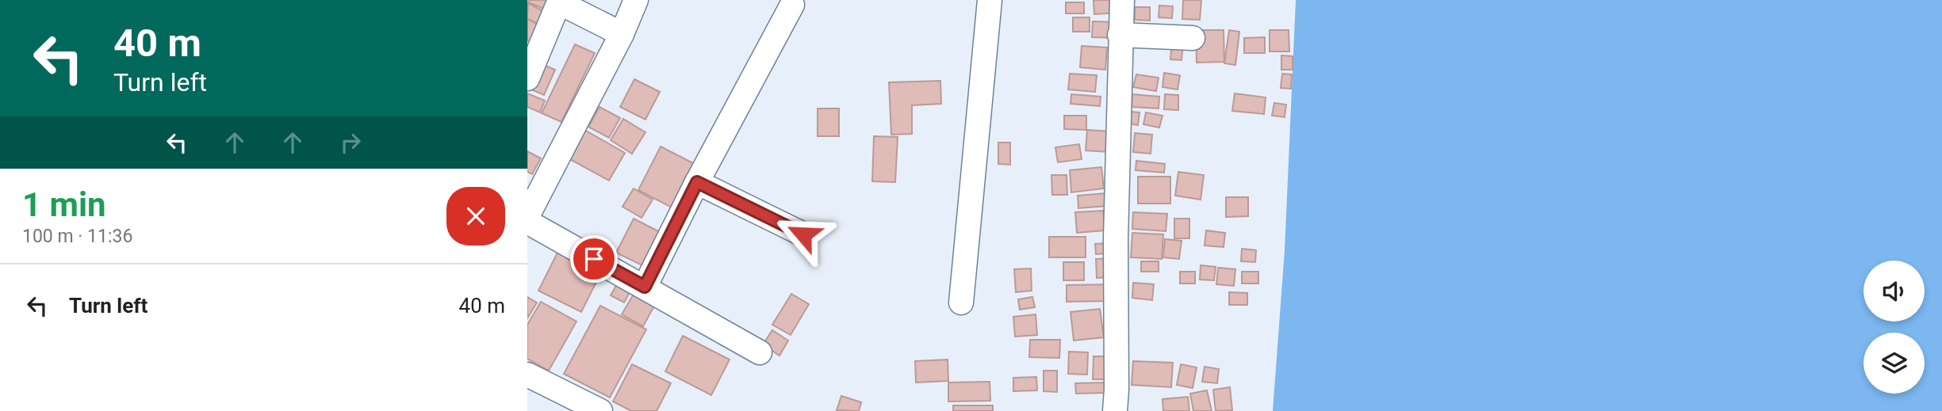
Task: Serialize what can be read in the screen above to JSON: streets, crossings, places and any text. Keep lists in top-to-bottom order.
{
  "page": {
    "turn": ["40 m", "Turn left"],
    "heading": ["1 min", "100 m · 11:36"],
    "list": [
      {
        "name": "Turn left",
        "value": "40 m"
      }
    ]
  }
}
